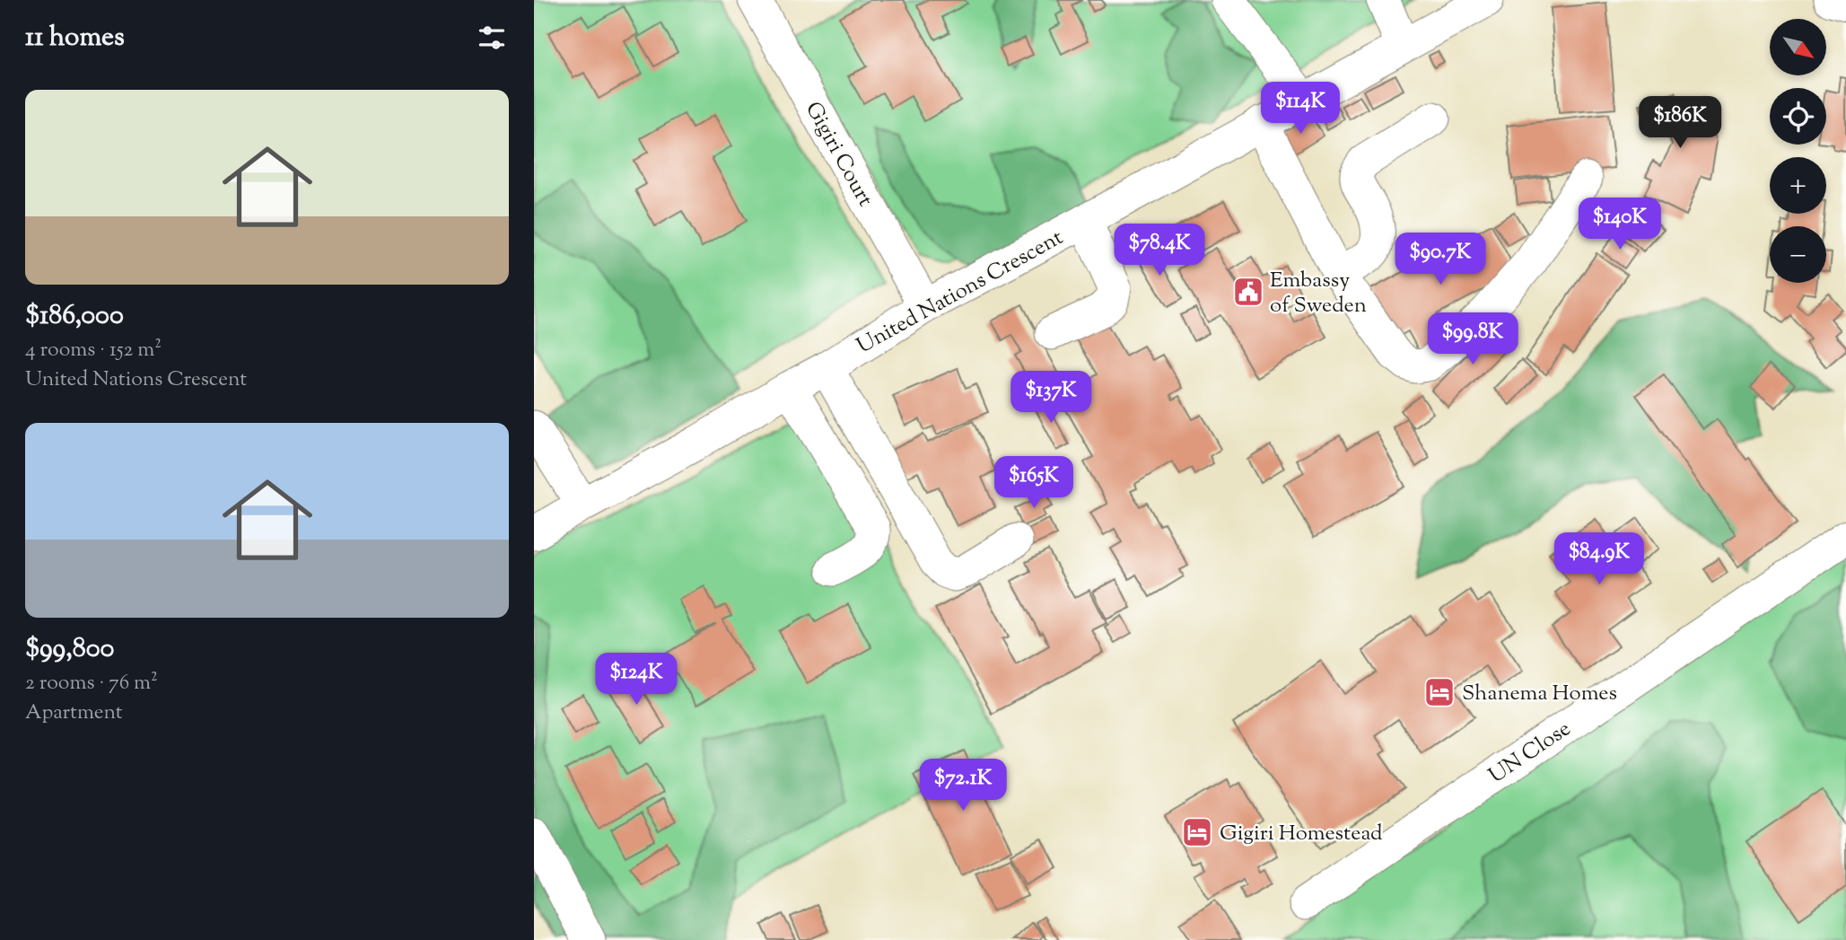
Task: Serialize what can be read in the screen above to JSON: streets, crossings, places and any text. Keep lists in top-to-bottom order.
{
  "streets": {
    "street": ["Gigiri Court", "United Nations Crescent", "UN Close"]
  },
  "crossings": [
    ["Gigiri Court", "United Nations Crescent"]
  ],
  "places": {
    "public building": ["Embassy of Sweden"],
    "hotel": ["Shanema Homes", "Gigiri Homestead"]
  },
  "north": "bottom right",
  "page": {
    "heading": "11 homes",
    "map_buttons": ["+", "−"],
    "list": [
      {
        "name": "$186,000",
        "note": "4 rooms · 152 m² · United Nations Crescent"
      },
      {
        "name": "$99,800",
        "note": "2 rooms · 76 m² · Apartment"
      }
    ],
    "price": [
      "$114K",
      "$186K",
      "$140K",
      "$78.4K",
      "$90.7K",
      "$99.8K",
      "$137K",
      "$165K",
      "$84.9K",
      "$124K",
      "$72.1K"
    ]
  }
}
